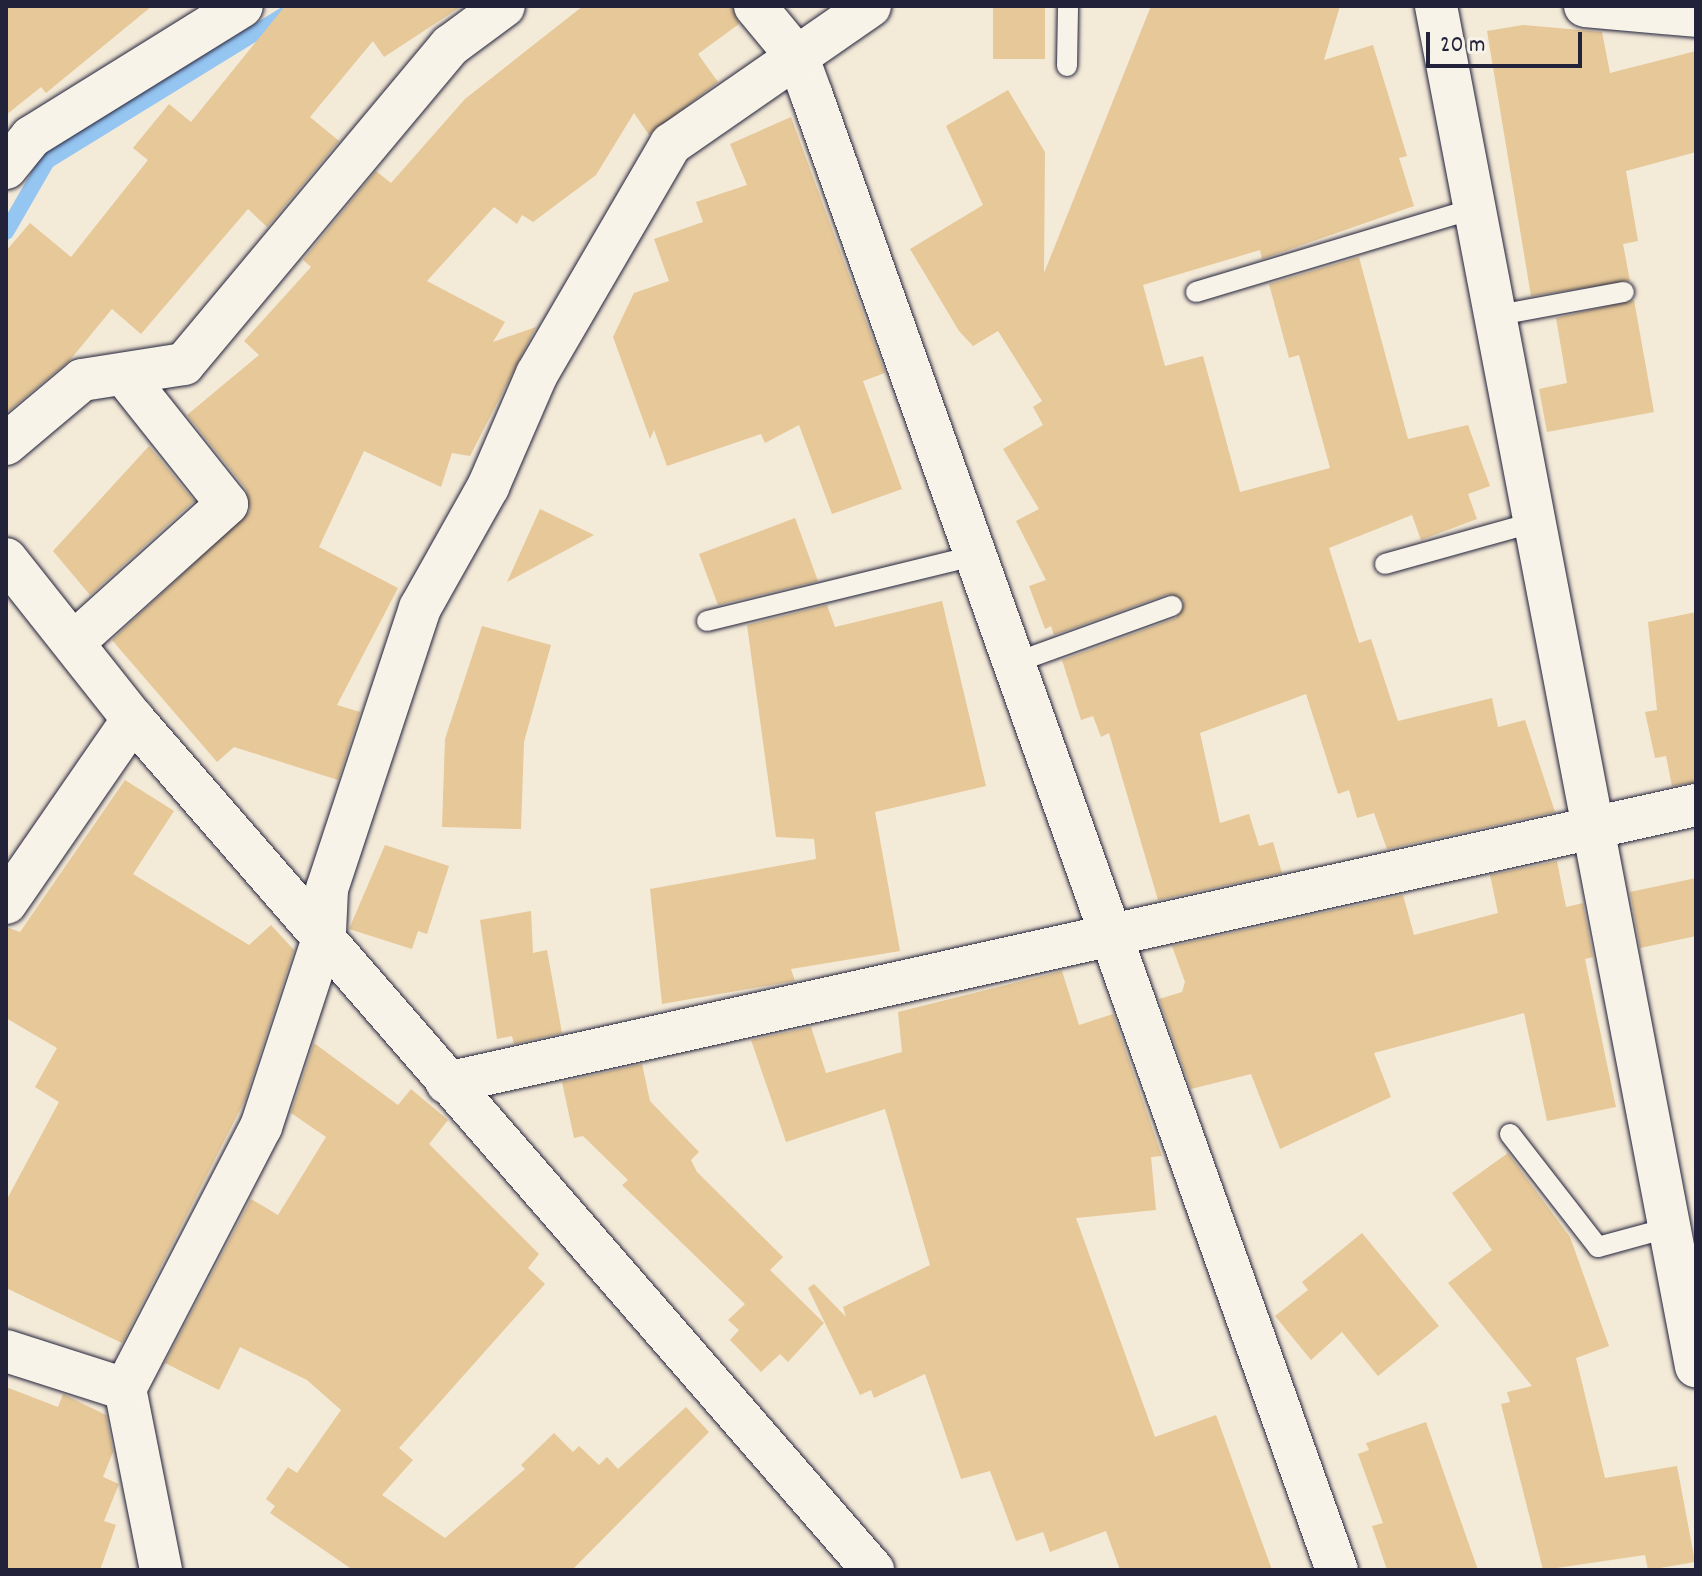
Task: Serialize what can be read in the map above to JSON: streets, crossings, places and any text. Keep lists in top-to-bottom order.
{
  "scale_bar": "20 m"
}
